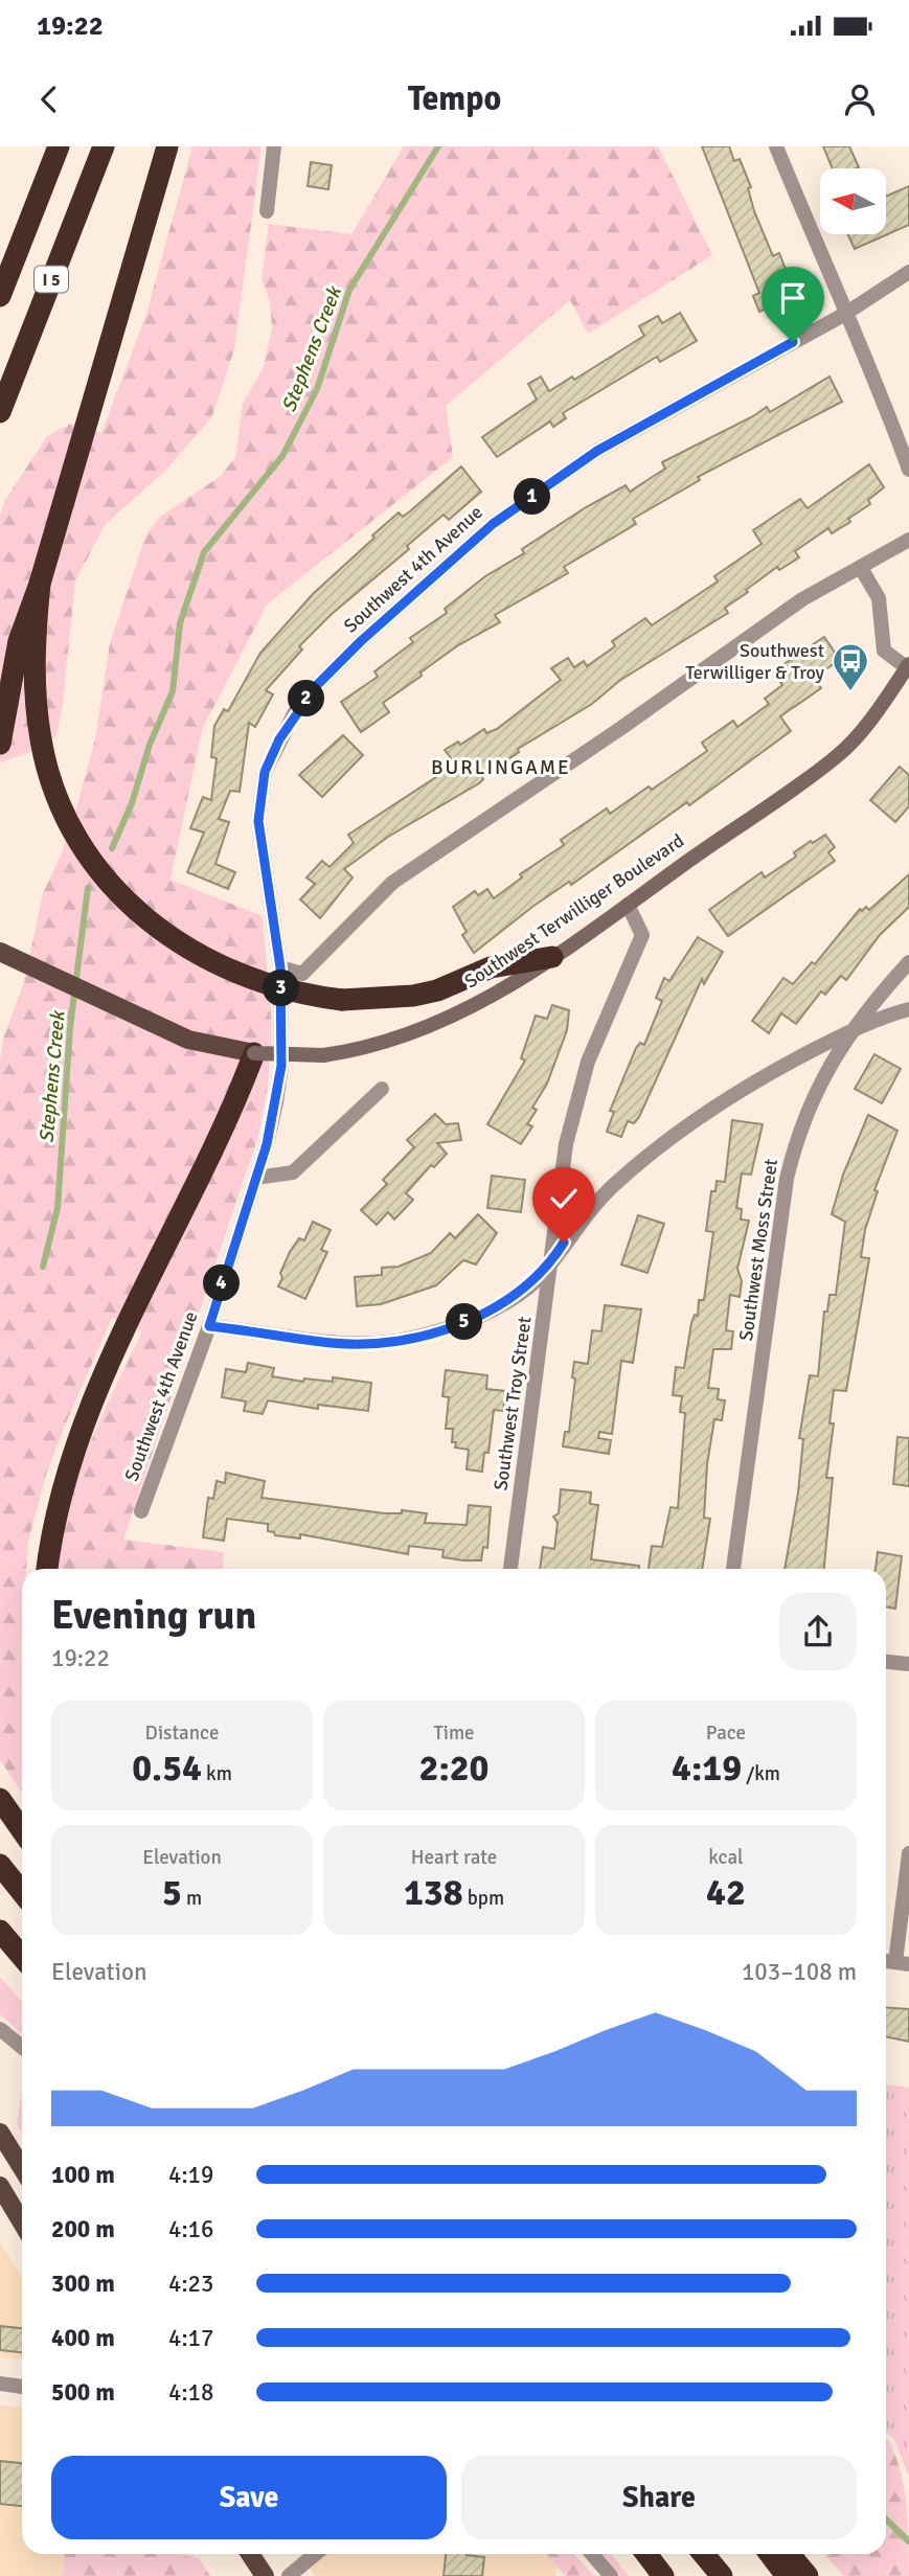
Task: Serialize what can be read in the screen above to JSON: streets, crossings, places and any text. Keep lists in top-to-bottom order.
{
  "streets": {
    "highway": ["I 5"],
    "main road": ["Southwest Terwilliger Boulevard"],
    "street": ["Southwest 4th Avenue", "Southwest Moss Street", "Southwest Troy Street"]
  },
  "crossings": [
    ["Southwest Terwilliger Boulevard", "Southwest Troy Street"]
  ],
  "districts": ["BURLINGAME"],
  "water": ["Stephens Creek"],
  "places": {
    "bus stop": ["Southwest Terwilliger & Troy"]
  },
  "north": "left",
  "page": {
    "status": "19:22",
    "header": "Tempo",
    "pins": [
      "1",
      "2",
      "3",
      "4",
      "5"
    ],
    "heading": ["Evening run", "19:22"],
    "stats": [
      ["Distance", "0.54 km"],
      ["Time", "2:20"],
      ["Pace", "4:19 /km"],
      ["Elevation", "5 m"],
      ["Heart rate", "138 bpm"],
      ["kcal", "42"]
    ],
    "chart": ["Elevation", "103–108 m"],
    "list": [
      {
        "name": "100 m",
        "note": "4:19"
      },
      {
        "name": "200 m",
        "note": "4:16"
      },
      {
        "name": "300 m",
        "note": "4:23"
      },
      {
        "name": "400 m",
        "note": "4:17"
      },
      {
        "name": "500 m",
        "note": "4:18"
      }
    ],
    "buttons": ["Save", "Share"]
  }
}
